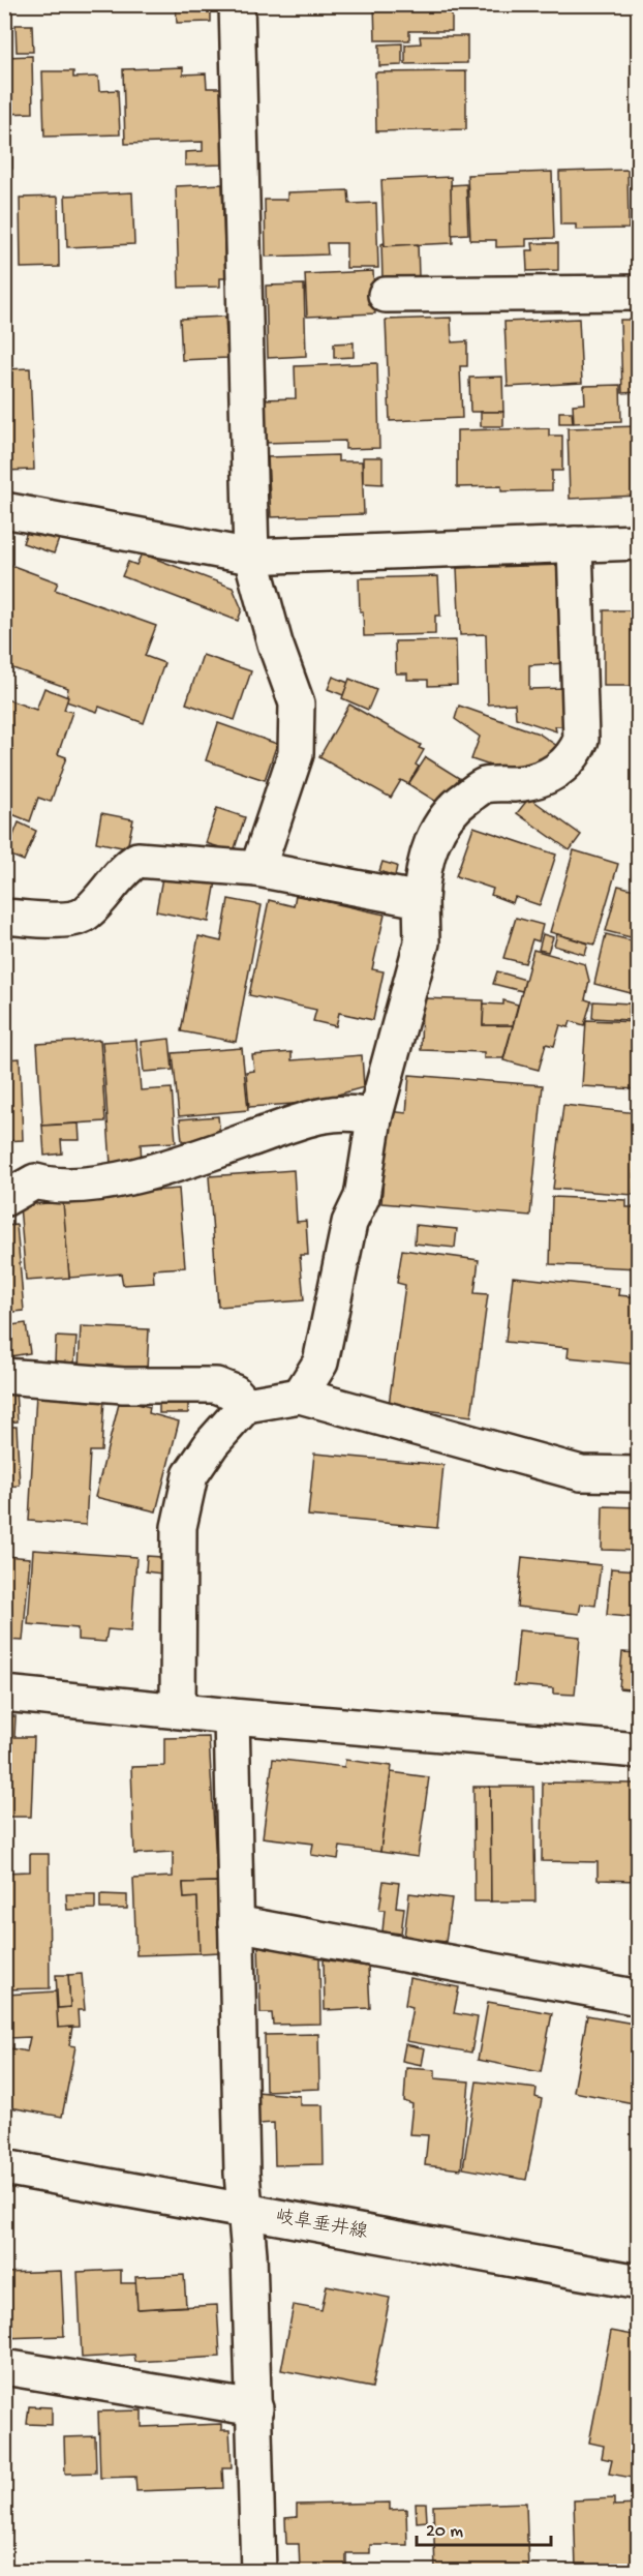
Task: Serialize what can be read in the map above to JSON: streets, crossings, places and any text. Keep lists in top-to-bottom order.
{
  "streets": {
    "street": ["岐阜垂井線"]
  },
  "scale_bar": "20 m"
}
